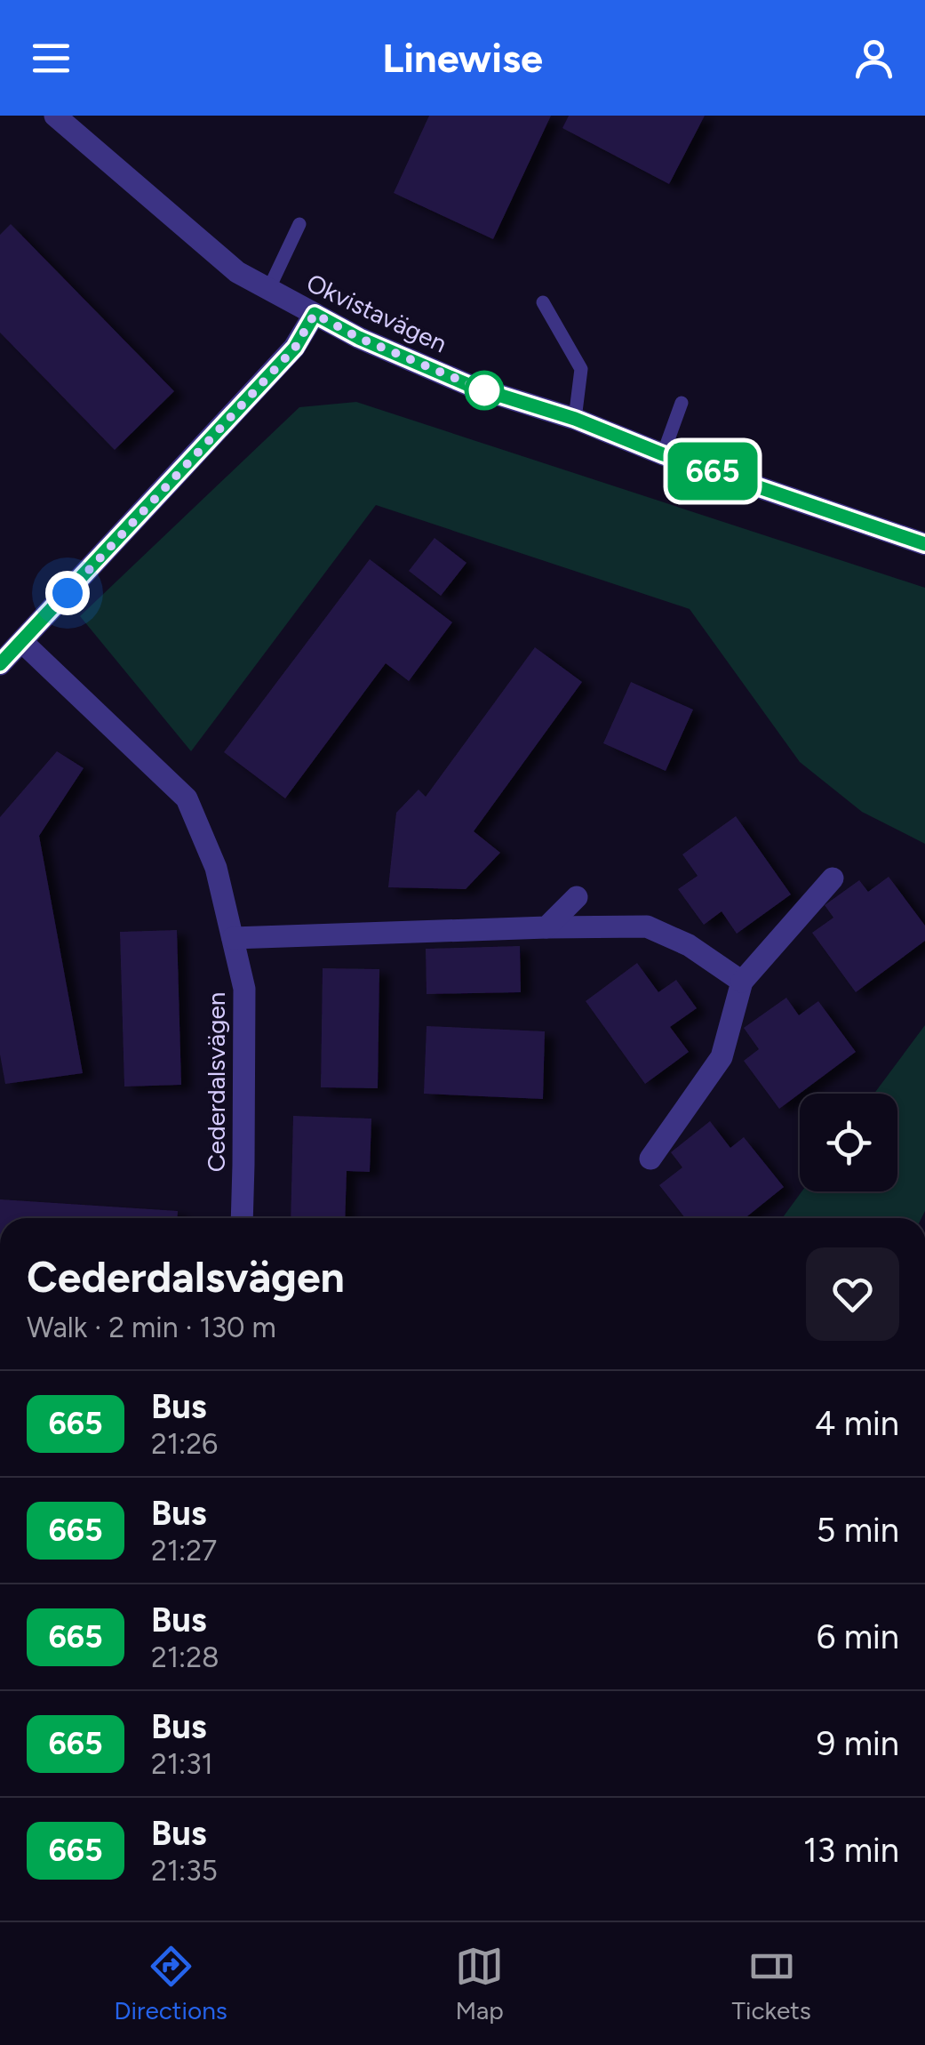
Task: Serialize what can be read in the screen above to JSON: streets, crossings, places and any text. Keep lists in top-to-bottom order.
{
  "streets": {
    "street": ["Okvistavägen", "Cederdalsvägen"]
  },
  "lines": ["bus line 665"],
  "page": {
    "header": "Linewise",
    "on_map": "665",
    "heading": ["Cederdalsvägen", "Walk · 2 min · 130 m"],
    "list": [
      {
        "mark": "665",
        "name": "Bus",
        "note": "21:26",
        "value": "4 min"
      },
      {
        "mark": "665",
        "name": "Bus",
        "note": "21:27",
        "value": "5 min"
      },
      {
        "mark": "665",
        "name": "Bus",
        "note": "21:28",
        "value": "6 min"
      },
      {
        "mark": "665",
        "name": "Bus",
        "note": "21:31",
        "value": "9 min"
      },
      {
        "mark": "665",
        "name": "Bus",
        "note": "21:35",
        "value": "13 min"
      }
    ],
    "tabs": ["Directions", "Map", "Tickets"]
  }
}
